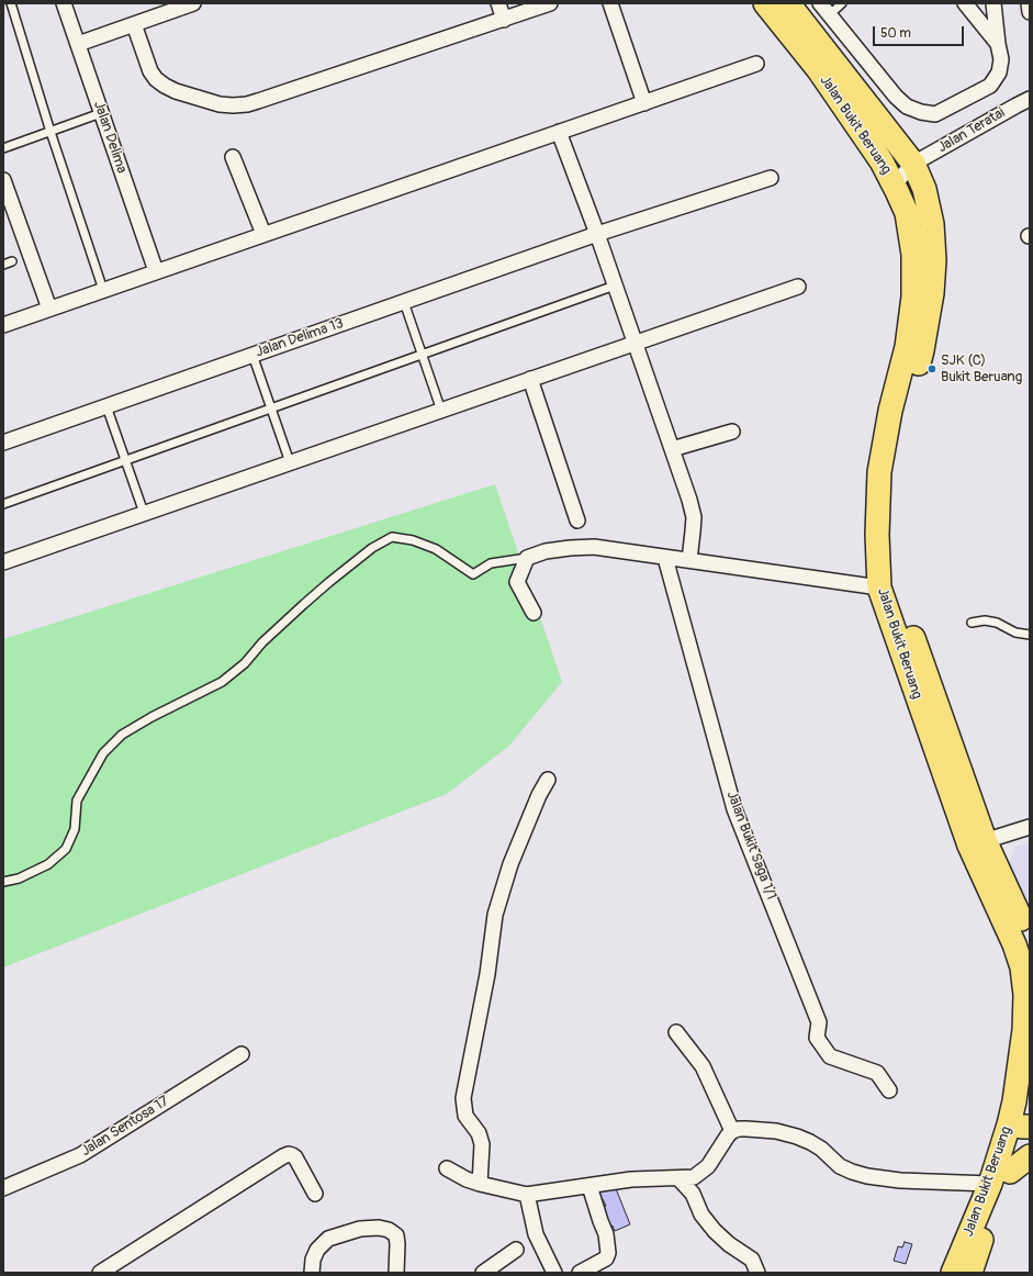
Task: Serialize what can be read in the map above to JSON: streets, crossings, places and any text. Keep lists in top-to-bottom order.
{
  "streets": {
    "main road": ["Jalan Bukit Beruang"],
    "street": [
      "Jalan Teratai",
      "Jalan Delima",
      "Jalan Delima 13",
      "Jalan Bukit Saga 1/1",
      "Jalan Sentosa 17"
    ]
  },
  "crossings": [
    ["Jalan Bukit Beruang", "Jalan Teratai"]
  ],
  "places": ["SJK (C) Bukit Beruang"],
  "scale_bar": "50 m"
}
